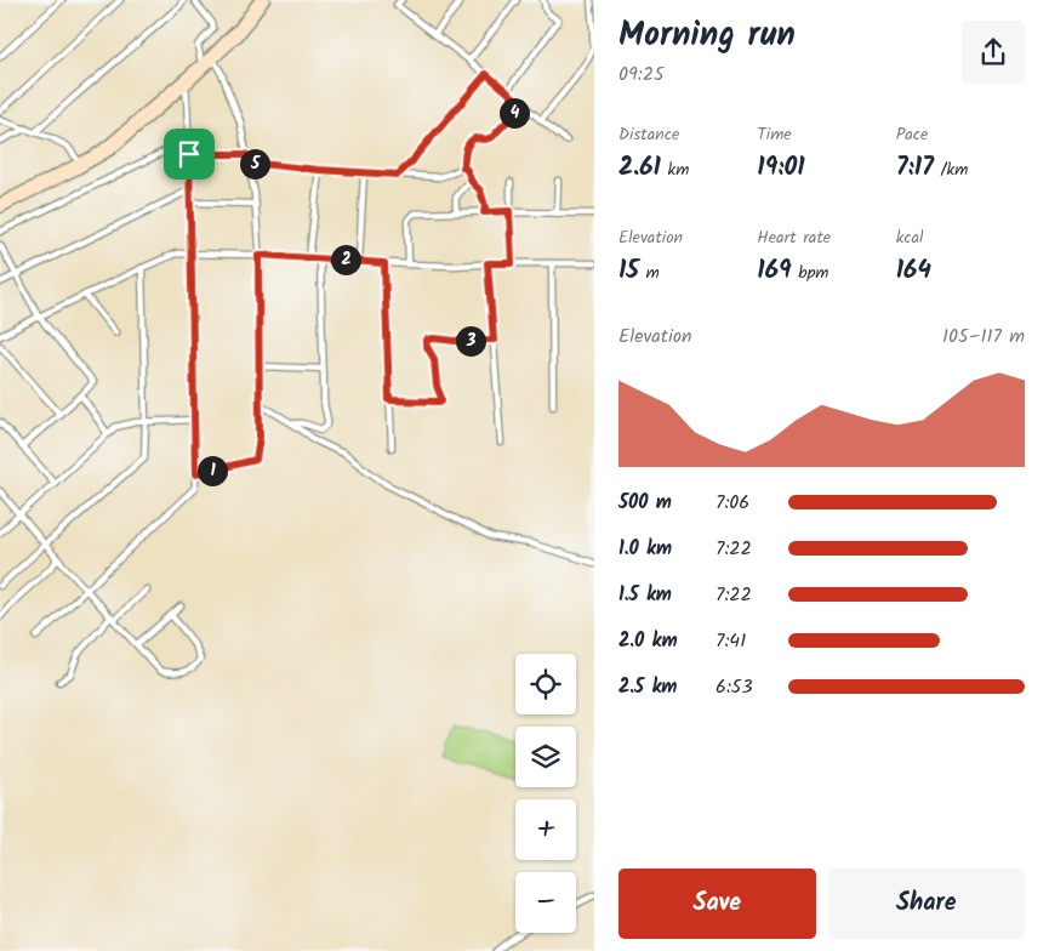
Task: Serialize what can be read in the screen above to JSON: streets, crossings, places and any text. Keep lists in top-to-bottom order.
{
  "page": {
    "heading": ["Morning run", "09:25"],
    "pins": [
      "4",
      "5",
      "2",
      "3",
      "1"
    ],
    "stats": [
      ["Distance", "2.61 km"],
      ["Time", "19:01"],
      ["Pace", "7:17 /km"],
      ["Elevation", "15 m"],
      ["Heart rate", "169 bpm"],
      ["kcal", "164"]
    ],
    "chart": ["Elevation", "105–117 m"],
    "list": [
      {
        "name": "500 m",
        "note": "7:06"
      },
      {
        "name": "1.0 km",
        "note": "7:22"
      },
      {
        "name": "1.5 km",
        "note": "7:22"
      },
      {
        "name": "2.0 km",
        "note": "7:41"
      },
      {
        "name": "2.5 km",
        "note": "6:53"
      }
    ],
    "map_buttons": ["+", "−"],
    "buttons": ["Save", "Share"]
  }
}
